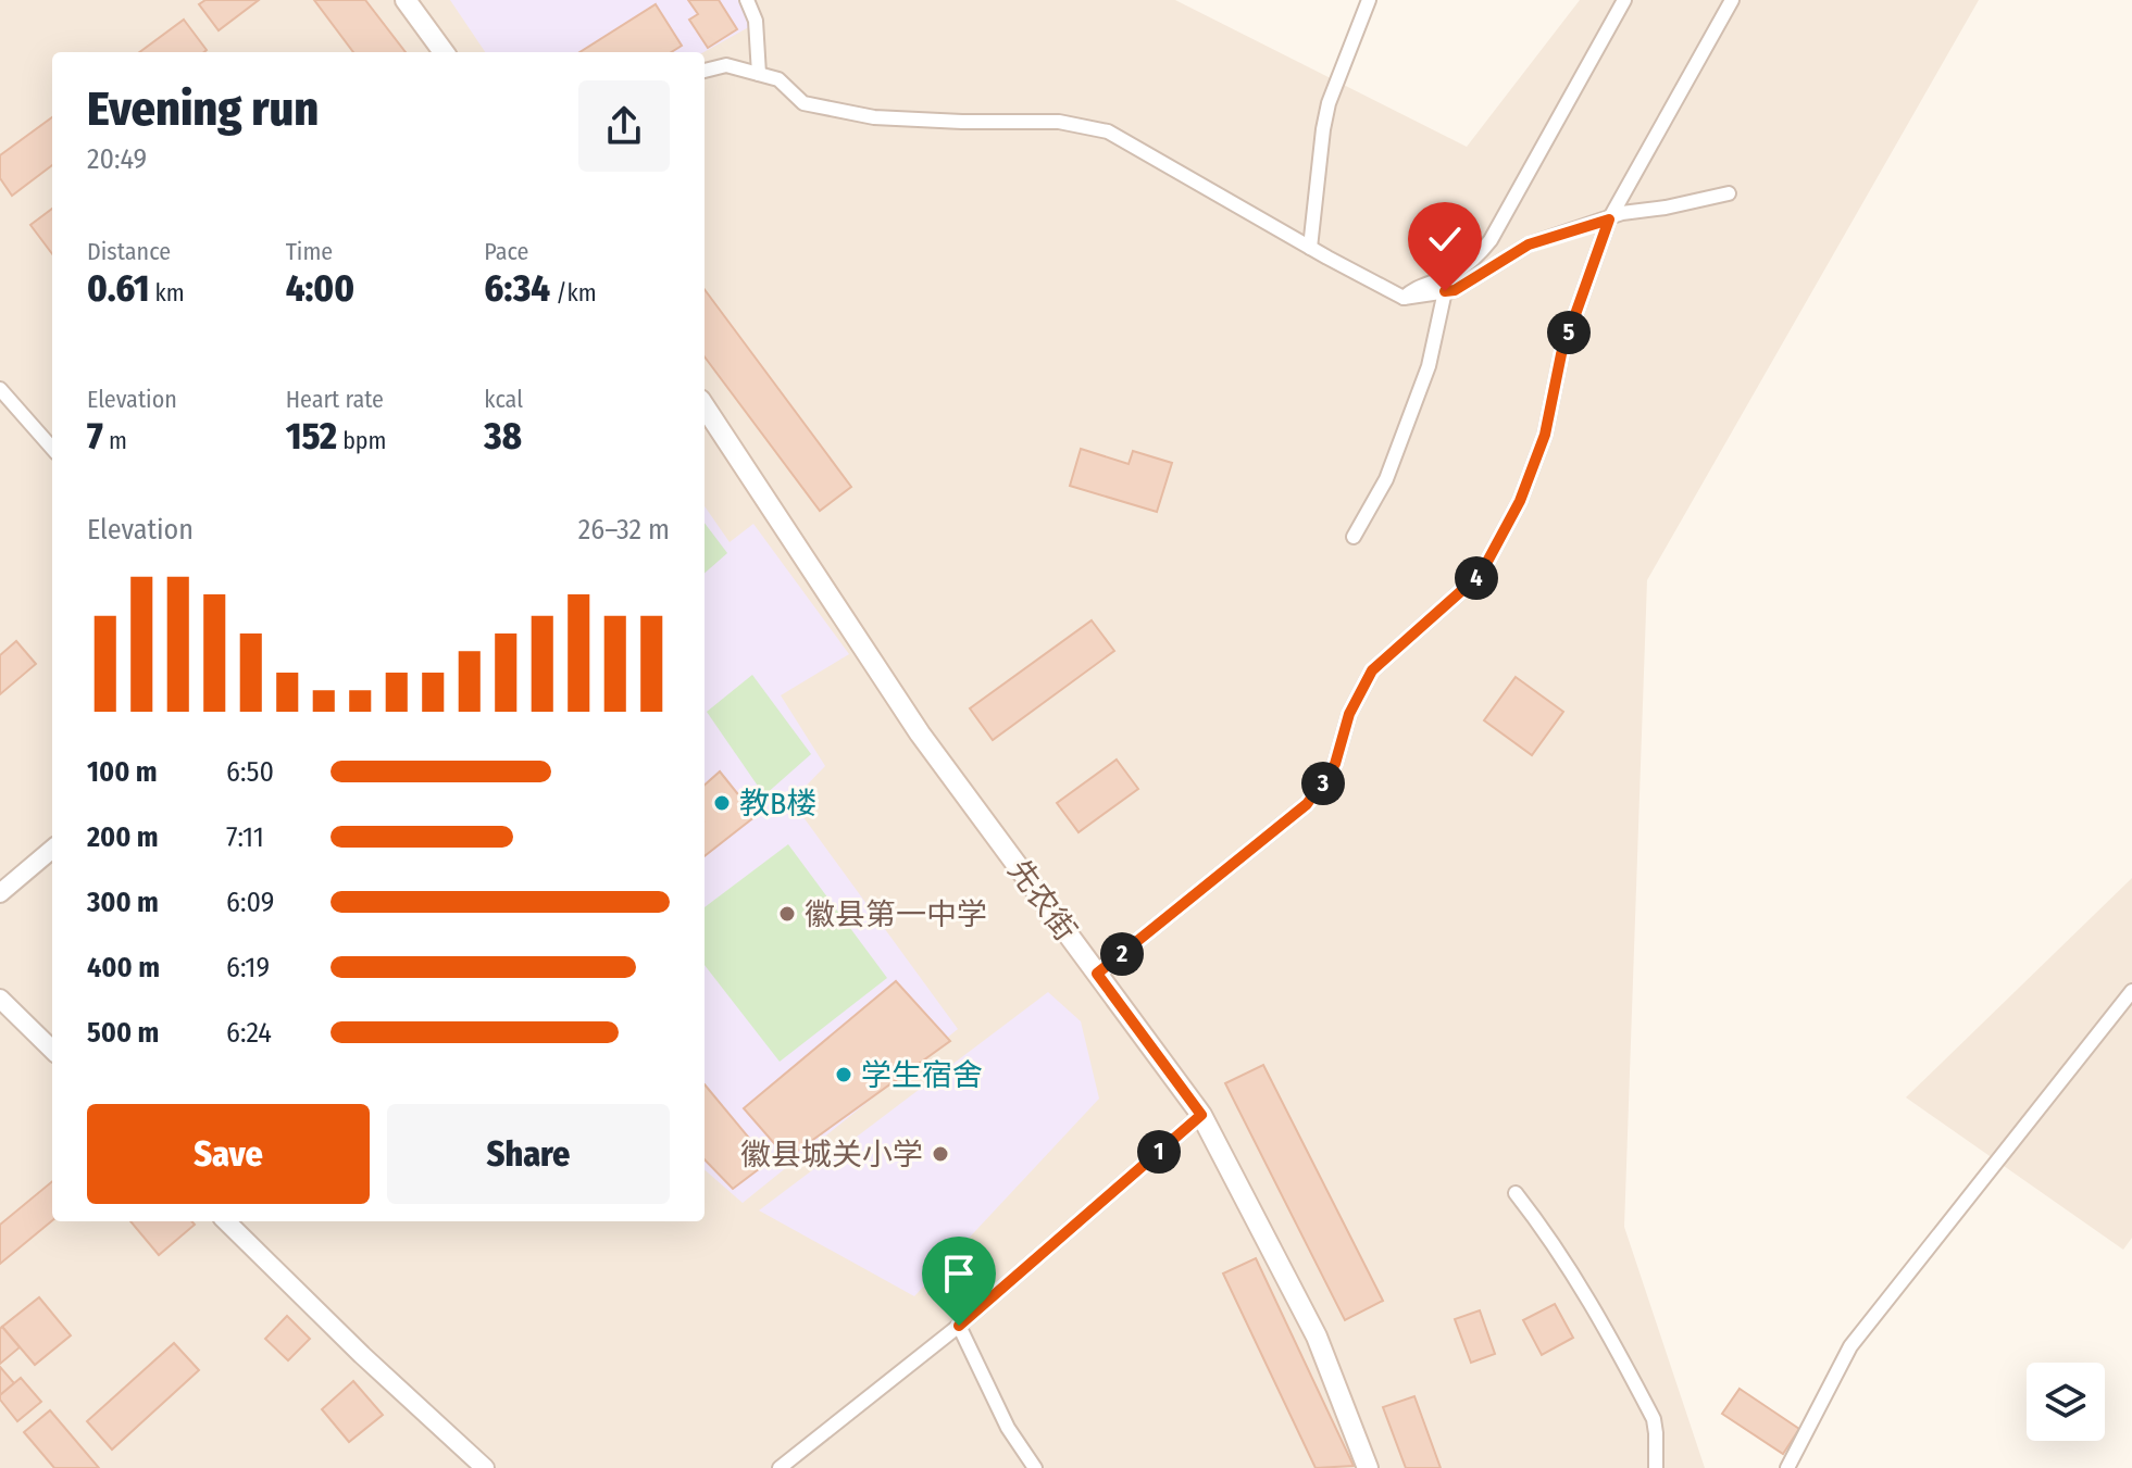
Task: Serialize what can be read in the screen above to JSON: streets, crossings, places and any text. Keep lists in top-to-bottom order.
{
  "streets": {
    "main road": ["先农街"]
  },
  "places": [
    "教B楼",
    "徽县第一中学",
    "学生宿舍",
    "徽县城关小学"
  ],
  "page": {
    "heading": ["Evening run", "20:49"],
    "stats": [
      ["Distance", "0.61 km"],
      ["Time", "4:00"],
      ["Pace", "6:34 /km"],
      ["Elevation", "7 m"],
      ["Heart rate", "152 bpm"],
      ["kcal", "38"]
    ],
    "pins": [
      "5",
      "4",
      "3",
      "2",
      "1"
    ],
    "chart": ["Elevation", "26–32 m"],
    "list": [
      {
        "name": "100 m",
        "note": "6:50"
      },
      {
        "name": "200 m",
        "note": "7:11"
      },
      {
        "name": "300 m",
        "note": "6:09"
      },
      {
        "name": "400 m",
        "note": "6:19"
      },
      {
        "name": "500 m",
        "note": "6:24"
      }
    ],
    "buttons": ["Save", "Share"]
  }
}
